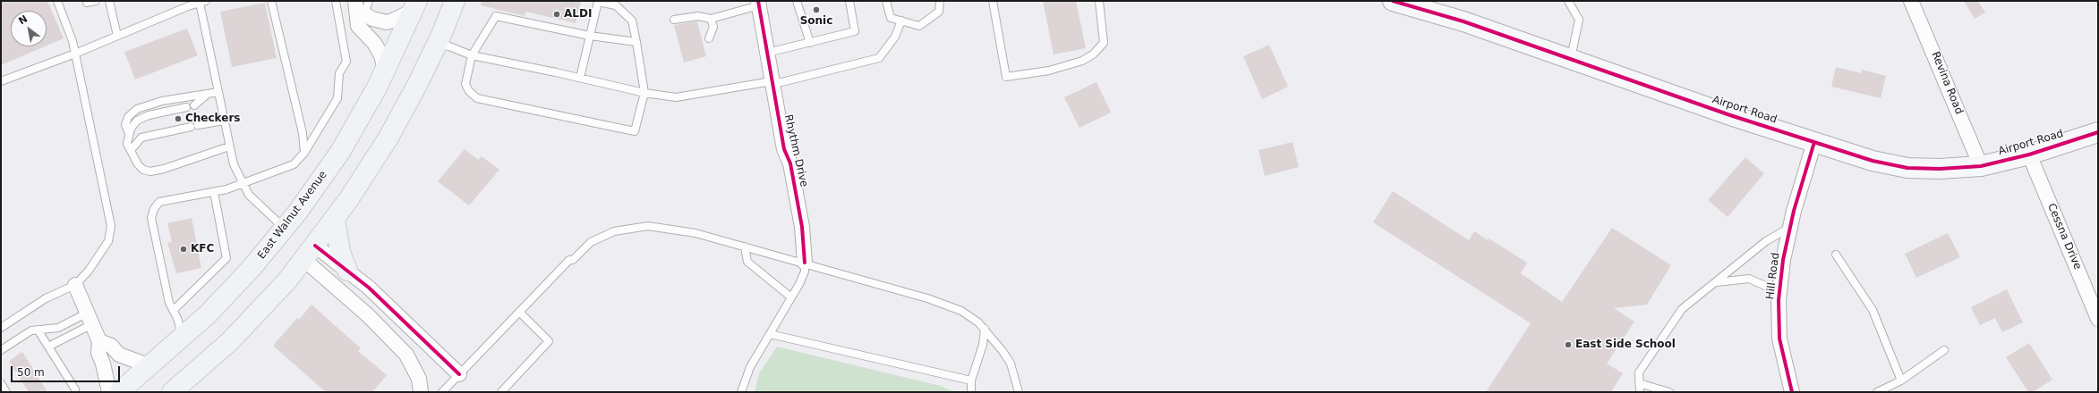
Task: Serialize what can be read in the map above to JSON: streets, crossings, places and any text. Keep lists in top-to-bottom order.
{
  "streets": {
    "main road": ["East Walnut Avenue"],
    "street": [
      "Revina Road",
      "Airport Road",
      "Rhythm Drive",
      "Cessna Drive",
      "Hill Road"
    ]
  },
  "crossings": [
    ["Revina Road", "Airport Road"],
    ["Airport Road", "Cessna Drive"],
    ["Airport Road", "Hill Road"]
  ],
  "places": [
    "Sonic",
    "ALDI",
    "Checkers",
    "KFC",
    "East Side School"
  ],
  "scale_bar": "50 m",
  "north": "top left"
}
